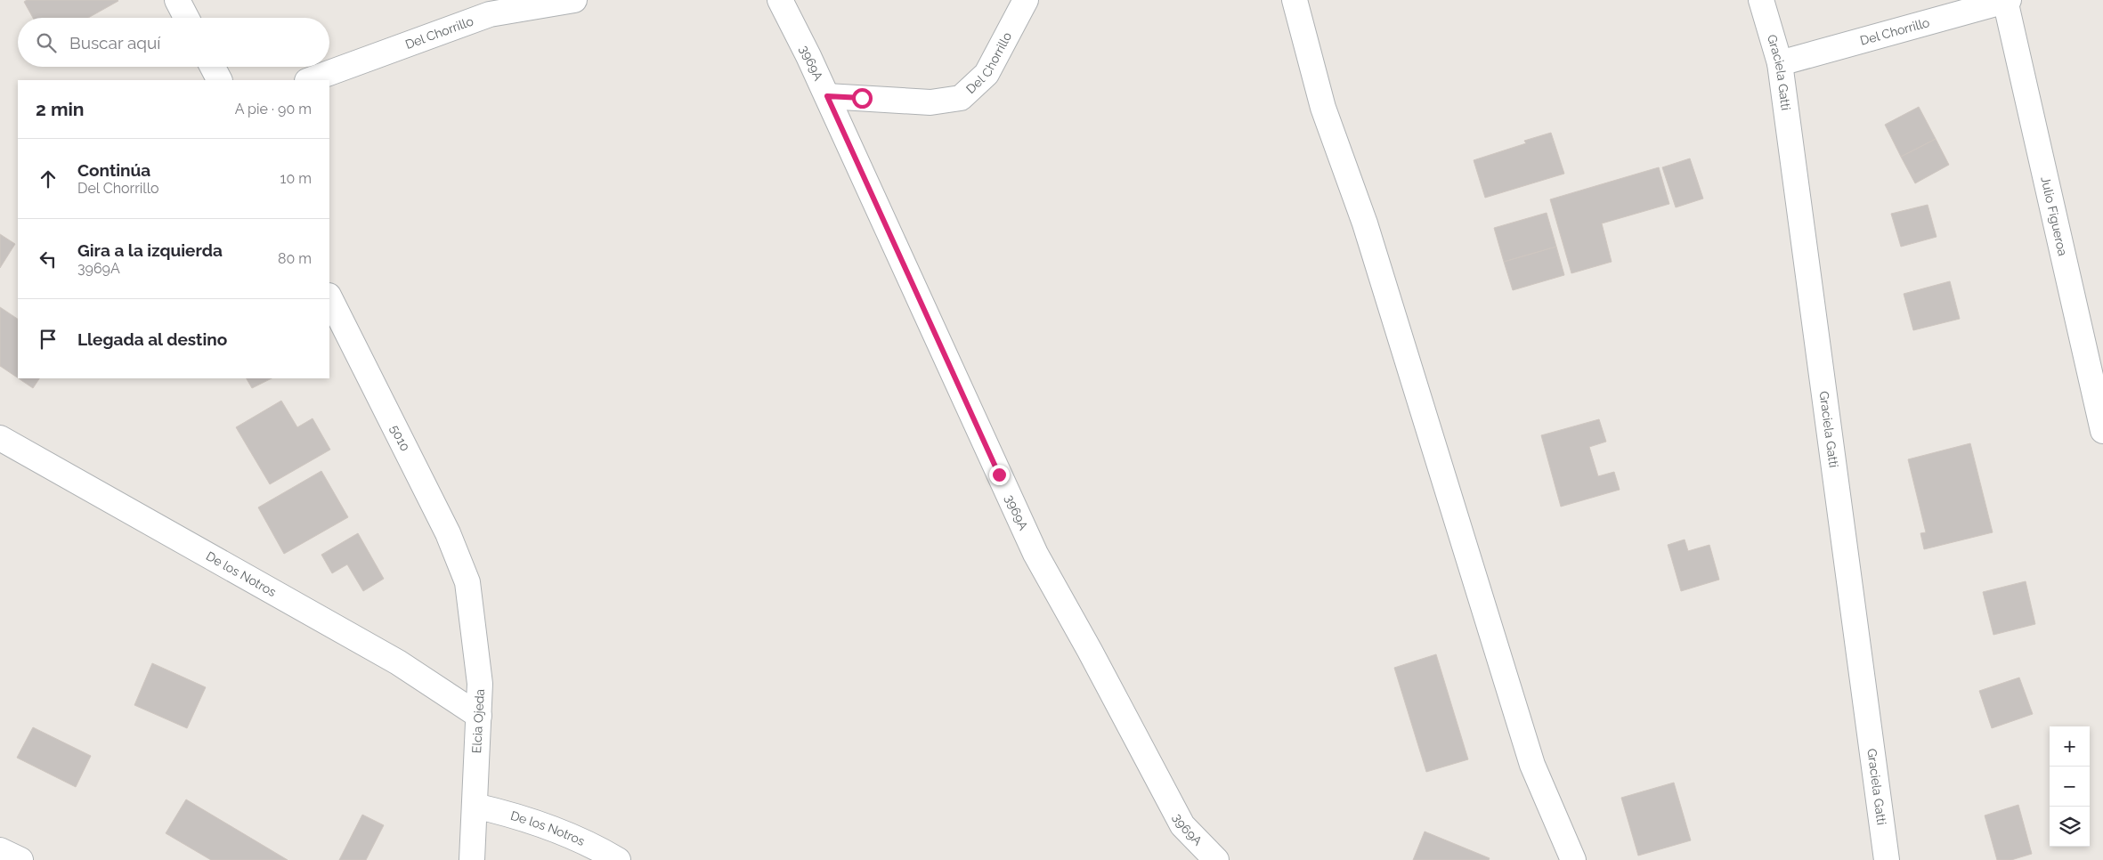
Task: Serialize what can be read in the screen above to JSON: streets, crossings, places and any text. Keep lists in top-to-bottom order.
{
  "streets": {
    "street": [
      "Del Chorrillo",
      "3969A",
      "Graciela Gatti",
      "Julio Figueroa",
      "5010",
      "De los Notros",
      "Elcia Ojeda"
    ]
  },
  "crossings": [
    ["Del Chorrillo", "3969A"],
    ["Del Chorrillo", "Graciela Gatti"],
    ["Del Chorrillo", "Julio Figueroa"],
    ["5010", "Elcia Ojeda"],
    ["De los Notros", "Elcia Ojeda"]
  ],
  "page": {
    "search": "Buscar aquí",
    "heading": ["2 min", "A pie · 90 m"],
    "list": [
      ["Continúa", "Del Chorrillo", "10 m"],
      ["Gira a la izquierda", "3969A", "80 m"],
      "Llegada al destino"
    ],
    "map_buttons": ["+", "−"]
  }
}
